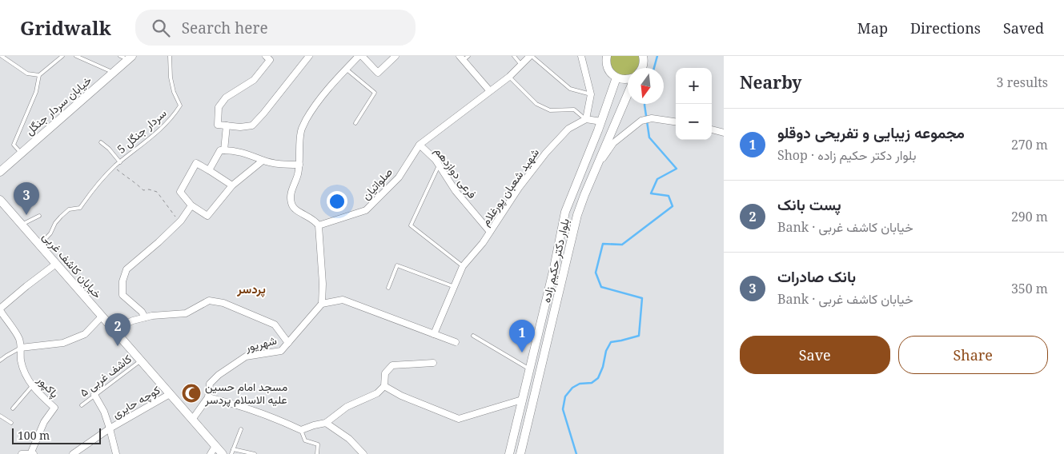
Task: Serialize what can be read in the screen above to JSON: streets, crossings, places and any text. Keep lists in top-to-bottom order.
{
  "streets": {
    "main road": ["خیابان سردار جنگل", "بلوار دکتر حکیم زاده", "خیابان کاشف غربی"],
    "street": [
      "فرعی دوازدهم",
      "صلواتیان",
      "شهید شعبان پورغلام",
      "شهریور",
      "پاکپور",
      "کوچه حایری"
    ],
    "lane": ["سردار جنگل 5", "کاشف غربی ۵"]
  },
  "crossings": [
    ["سردار جنگل 5", "خیابان کاشف غربی"],
    ["فرعی دوازدهم", "صلواتیان"],
    ["فرعی دوازدهم", "شهید شعبان پورغلام"],
    ["خیابان کاشف غربی", "شهریور"],
    ["خیابان کاشف غربی", "کاشف غربی ۵"],
    ["خیابان کاشف غربی", "کوچه حایری"]
  ],
  "districts": ["پردسر"],
  "places": {
    "mosque": ["مسجد امام حسین علیه الاسلام پردسر"]
  },
  "scale_bar": "100 m",
  "north": "bottom",
  "page": {
    "header": "Gridwalk",
    "search": "Search here",
    "nav": ["Map", "Directions", "Saved"],
    "heading": ["Nearby", "3 results"],
    "map_buttons": ["+", "−"],
    "list": [
      {
        "mark": "1",
        "name": "مجموعه زیبایی و تفریحی دوقلو",
        "note": "Shop · بلوار دکتر حکیم زاده",
        "value": "270 m"
      },
      {
        "mark": "2",
        "name": "پست بانک",
        "note": "Bank · خیابان کاشف غربی",
        "value": "290 m"
      },
      {
        "mark": "3",
        "name": "بانک صادرات",
        "note": "Bank · خیابان کاشف غربی",
        "value": "350 m"
      }
    ],
    "pins": ["3", "2", "1"],
    "buttons": ["Save", "Share"],
    "scale": "100 m"
  }
}
